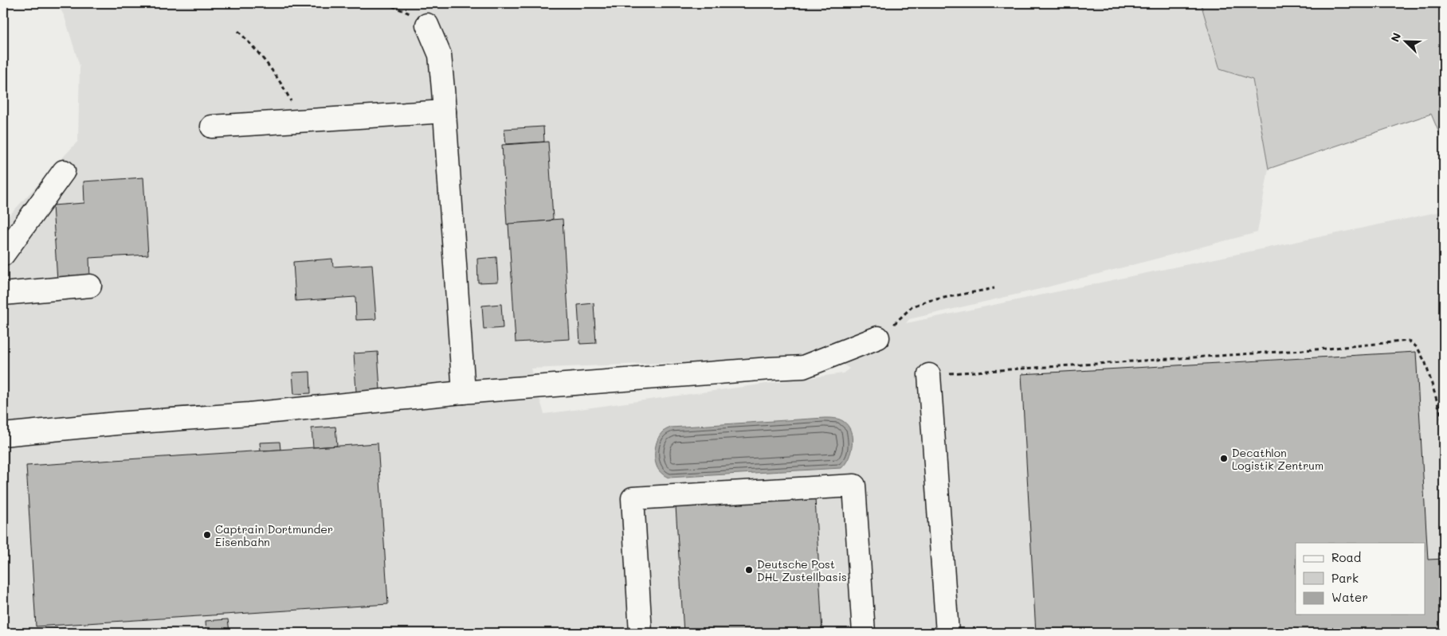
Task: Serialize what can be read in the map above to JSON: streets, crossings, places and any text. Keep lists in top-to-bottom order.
{
  "places": ["Decathlon Logistik Zentrum", "Captrain Dortmunder Eisenbahn", "Deutsche Post DHL Zustellbasis"],
  "legend": ["Road", "Park", "Water"],
  "north": "top left"
}
